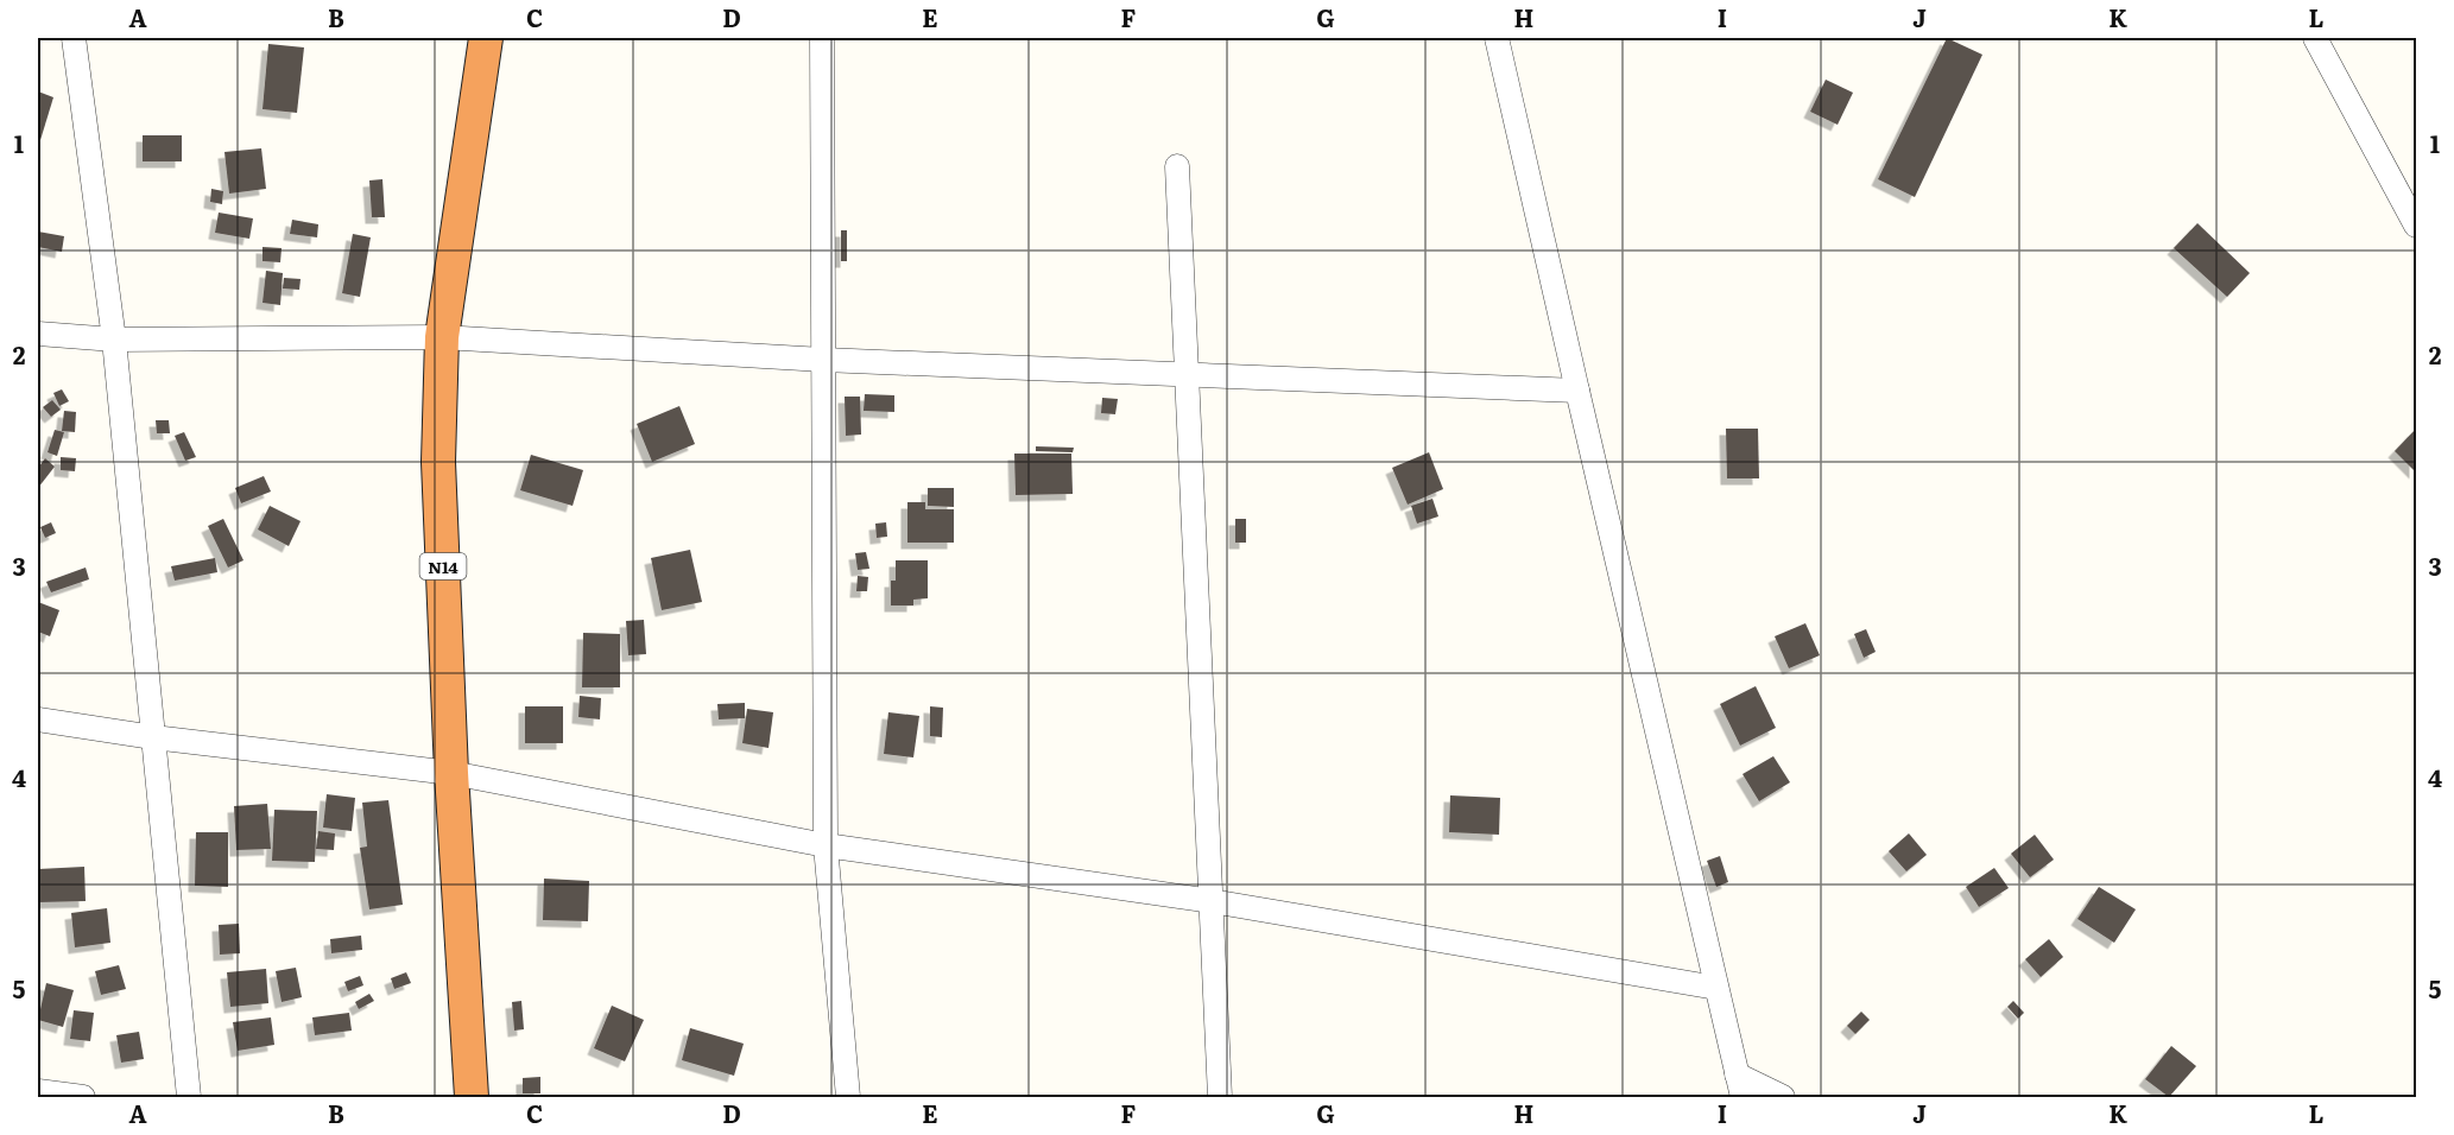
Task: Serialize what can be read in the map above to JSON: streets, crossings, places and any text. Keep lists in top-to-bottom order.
{
  "streets": {
    "highway": ["N14"]
  },
  "grid": {
    "columns": [
      "A",
      "B",
      "C",
      "D",
      "E",
      "F",
      "G",
      "H",
      "I",
      "J",
      "K",
      "L"
    ],
    "rows": [
      "1",
      "2",
      "3",
      "4",
      "5"
    ]
  }
}
